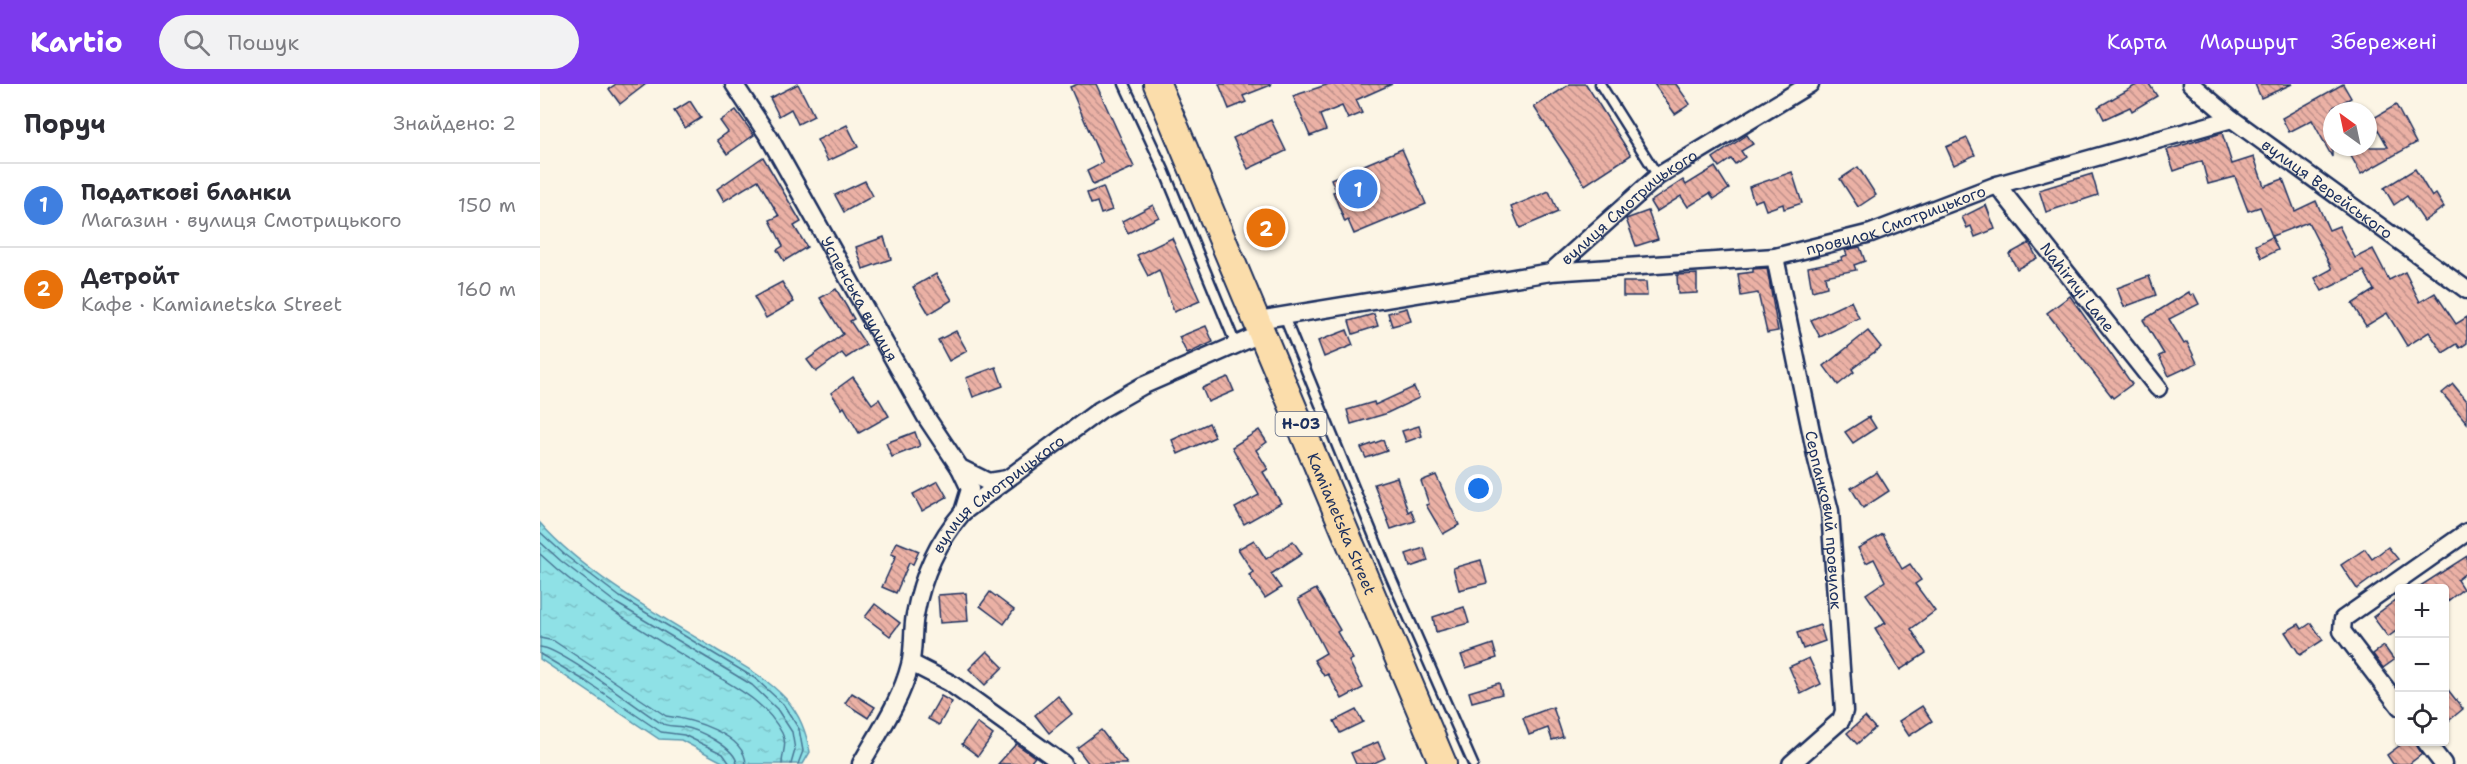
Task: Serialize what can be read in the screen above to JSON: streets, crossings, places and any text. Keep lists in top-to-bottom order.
{
  "streets": {
    "main road": ["Н-03", "Kamianetska Street"],
    "street": [
      "вулиця Верейського",
      "вулиця Смотрицького",
      "провулок Смотрицького",
      "Nahirnyi Lane",
      "Успенська вулиця",
      "Серпанковий провулок"
    ]
  },
  "crossings": [
    ["вулиця Верейського", "провулок Смотрицького"],
    ["вулиця Смотрицького", "провулок Смотрицького"],
    ["вулиця Смотрицького", "Успенська вулиця"],
    ["вулиця Смотрицького", "Kamianetska Street"],
    ["провулок Смотрицького", "Nahirnyi Lane"],
    ["провулок Смотрицького", "Серпанковий провулок"]
  ],
  "north": "top left",
  "page": {
    "header": "Kartio",
    "search": "Пошук",
    "nav": ["Карта", "Маршрут", "Збережені"],
    "heading": ["Поруч", "Знайдено: 2"],
    "list": [
      {
        "mark": "1",
        "name": "Податкові бланки",
        "note": "Магазин · вулиця Смотрицького",
        "value": "150 m"
      },
      {
        "mark": "2",
        "name": "Детройт",
        "note": "Кафе · Kamianetska Street",
        "value": "160 m"
      }
    ],
    "pins": ["1", "2"],
    "map_buttons": ["+", "−"]
  }
}
